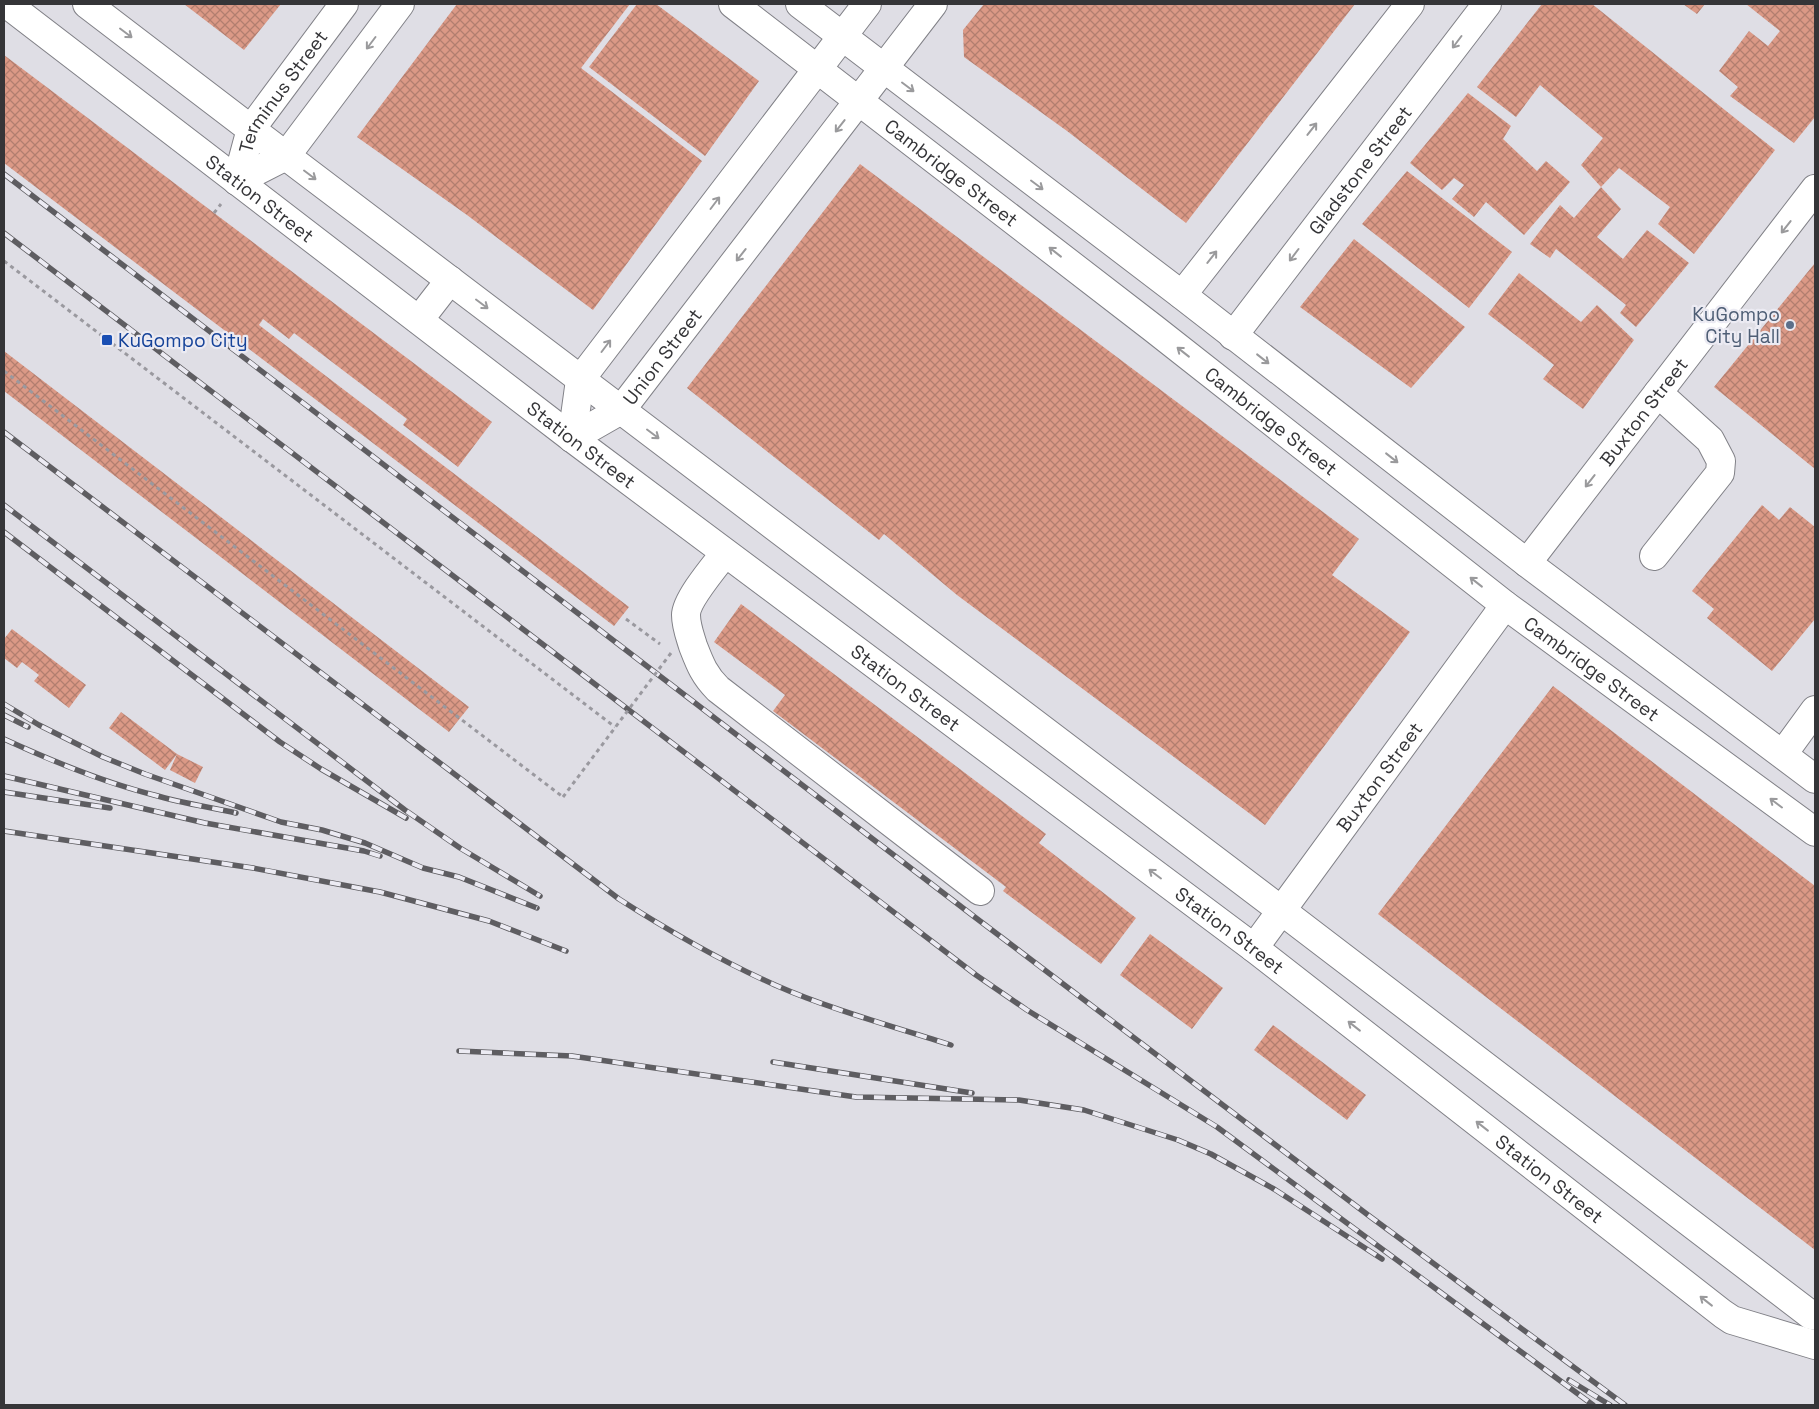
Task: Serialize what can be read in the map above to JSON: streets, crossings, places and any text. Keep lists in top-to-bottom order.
{
  "streets": {
    "street": [
      "Terminus Street",
      "Gladstone Street",
      "Cambridge Street",
      "Station Street",
      "Union Street",
      "Buxton Street"
    ]
  },
  "crossings": [
    ["Terminus Street", "Station Street"],
    ["Cambridge Street", "Union Street"],
    ["Cambridge Street", "Buxton Street"],
    ["Station Street", "Union Street"],
    ["Station Street", "Buxton Street"]
  ],
  "one_way": ["Buxton Street"],
  "places": {
    "other": ["KuGompo City Hall"],
    "transit": ["KuGompo City"]
  }
}
